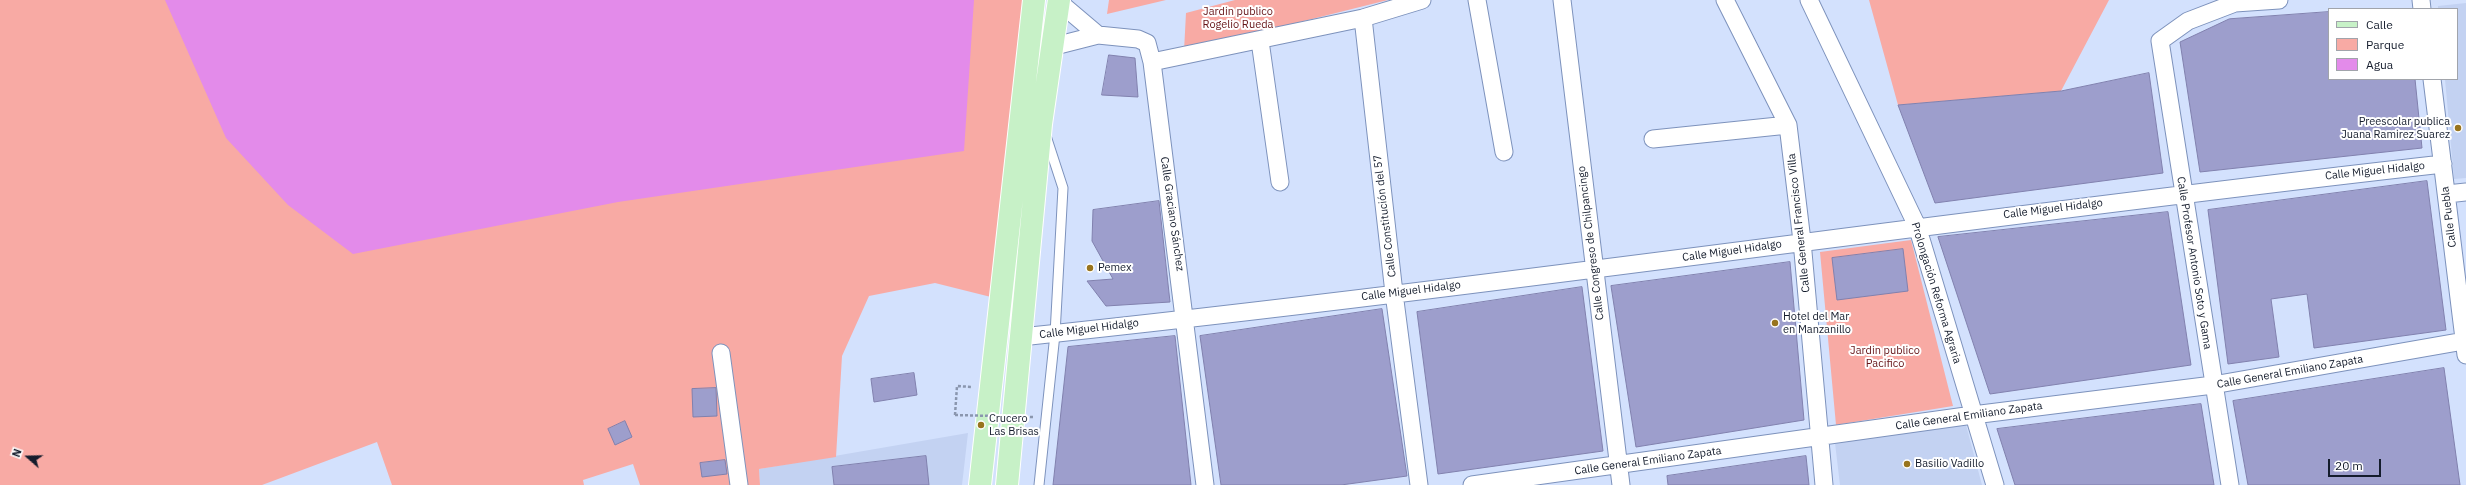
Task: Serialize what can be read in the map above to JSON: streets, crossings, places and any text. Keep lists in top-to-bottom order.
{
  "streets": {
    "street": [
      "Calle Miguel Hidalgo",
      "Calle Graciano Sánchez",
      "Calle Constitución del 57",
      "Calle Puebla",
      "Calle General Francisco Villa",
      "Calle Congreso de Chilpancingo",
      "Calle Profesor Antonio Soto y Gama",
      "Prolongación Reforma Agraria",
      "Calle General Emiliano Zapata"
    ]
  },
  "crossings": [
    ["Calle Miguel Hidalgo", "Calle Graciano Sánchez"],
    ["Calle Miguel Hidalgo", "Calle Constitución del 57"],
    ["Calle Miguel Hidalgo", "Calle Puebla"],
    ["Calle Miguel Hidalgo", "Calle General Francisco Villa"],
    ["Calle Miguel Hidalgo", "Calle Congreso de Chilpancingo"],
    ["Calle Miguel Hidalgo", "Calle Profesor Antonio Soto y Gama"],
    ["Calle Miguel Hidalgo", "Prolongación Reforma Agraria"],
    ["Calle Puebla", "Calle General Emiliano Zapata"],
    ["Calle General Francisco Villa", "Calle General Emiliano Zapata"],
    ["Calle Congreso de Chilpancingo", "Calle General Emiliano Zapata"],
    ["Calle Profesor Antonio Soto y Gama", "Calle General Emiliano Zapata"],
    ["Prolongación Reforma Agraria", "Calle General Emiliano Zapata"]
  ],
  "parks": ["Jardin publico Rogelio Rueda", "Jardin publico Pacifico"],
  "places": [
    "Preescolar publica Juana Ramirez Suarez",
    "Pemex",
    "Hotel del Mar en Manzanillo",
    "Crucero Las Brisas",
    "Basilio Vadillo"
  ],
  "legend": ["Calle", "Parque", "Agua"],
  "scale_bar": "20 m",
  "north": "left"
}
